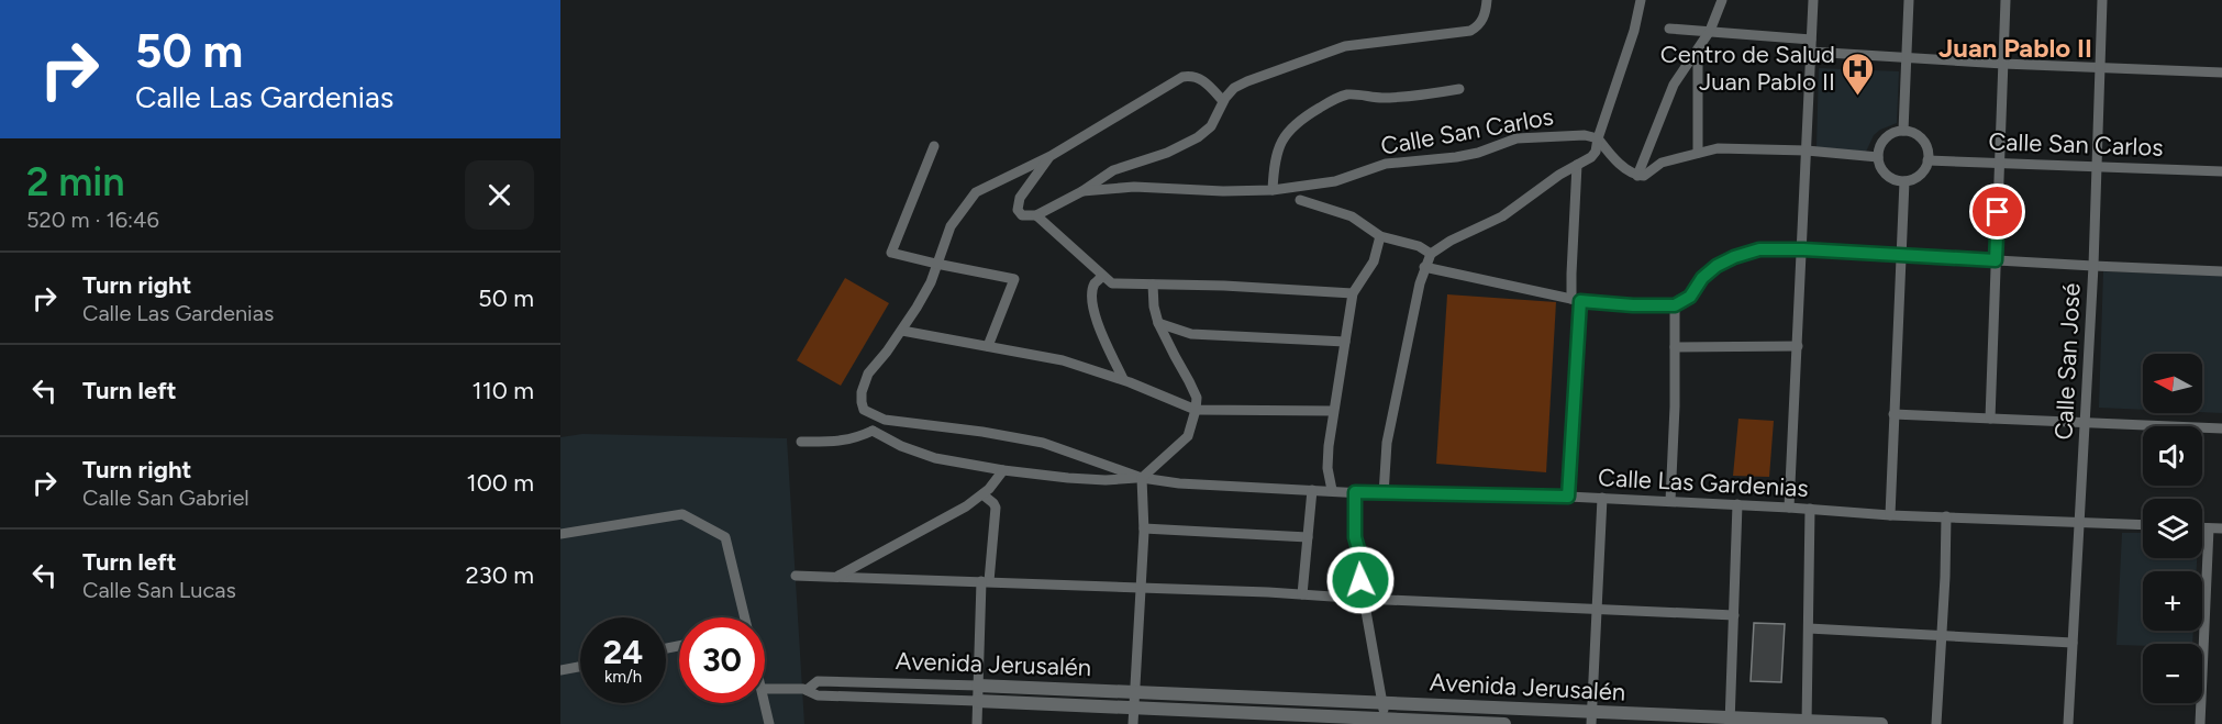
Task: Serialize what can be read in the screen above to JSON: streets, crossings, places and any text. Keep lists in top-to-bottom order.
{
  "streets": {
    "street": [
      "Calle San Carlos",
      "Calle San José",
      "Calle Las Gardenias",
      "Avenida Jerusalén"
    ]
  },
  "crossings": [
    ["Calle San Carlos", "Calle San José"],
    ["Calle San José", "Calle Las Gardenias"]
  ],
  "districts": ["Juan Pablo II"],
  "places": {
    "hospital": ["Centro de Salud Juan Pablo II"]
  },
  "north": "left",
  "page": {
    "turn": ["50 m", "Calle Las Gardenias"],
    "heading": ["2 min", "520 m · 16:46"],
    "list": [
      {
        "name": "Turn right",
        "note": "Calle Las Gardenias",
        "value": "50 m"
      },
      {
        "name": "Turn left",
        "value": "110 m"
      },
      {
        "name": "Turn right",
        "note": "Calle San Gabriel",
        "value": "100 m"
      },
      {
        "name": "Turn left",
        "note": "Calle San Lucas",
        "value": "230 m"
      }
    ],
    "map_buttons": ["+", "−"],
    "speed": "24 km/h",
    "limit": "30"
  }
}
